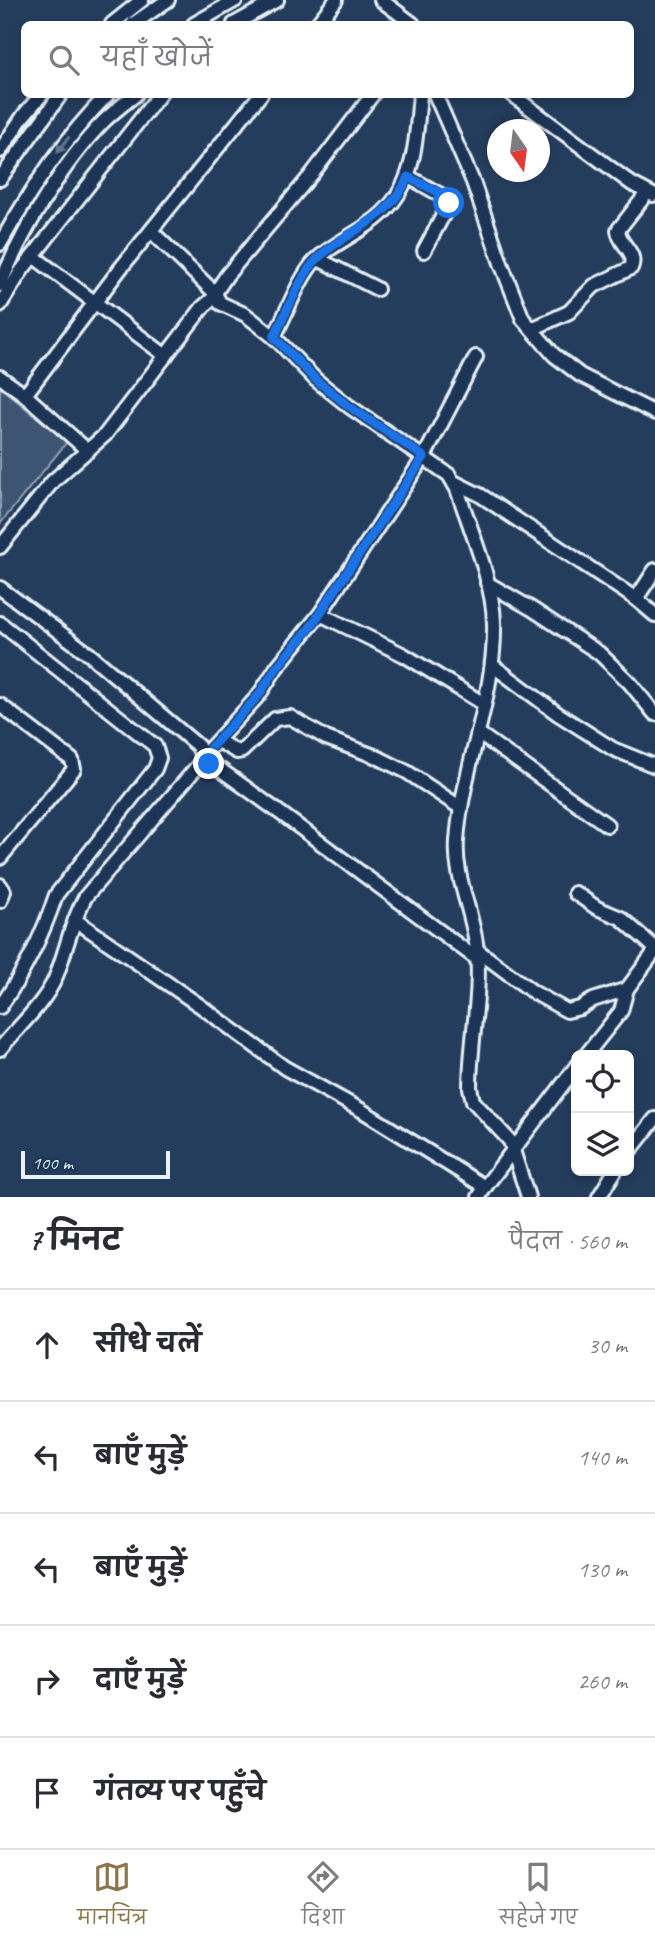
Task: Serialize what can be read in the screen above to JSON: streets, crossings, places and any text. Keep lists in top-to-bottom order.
{
  "scale_bar": "100 m",
  "north": "bottom",
  "page": {
    "search": "यहाँ खोजें",
    "scale": "100 m",
    "heading": ["7 मिनट", "पैदल · 560 m"],
    "list": [
      ["सीधे चलें", "30 m"],
      ["बाएँ मुड़ें", "140 m"],
      ["बाएँ मुड़ें", "130 m"],
      ["दाएँ मुड़ें", "260 m"],
      "गंतव्य पर पहुँचे"
    ],
    "nav": ["मानचित्र", "दिशा", "सहेजे गए"]
  }
}
